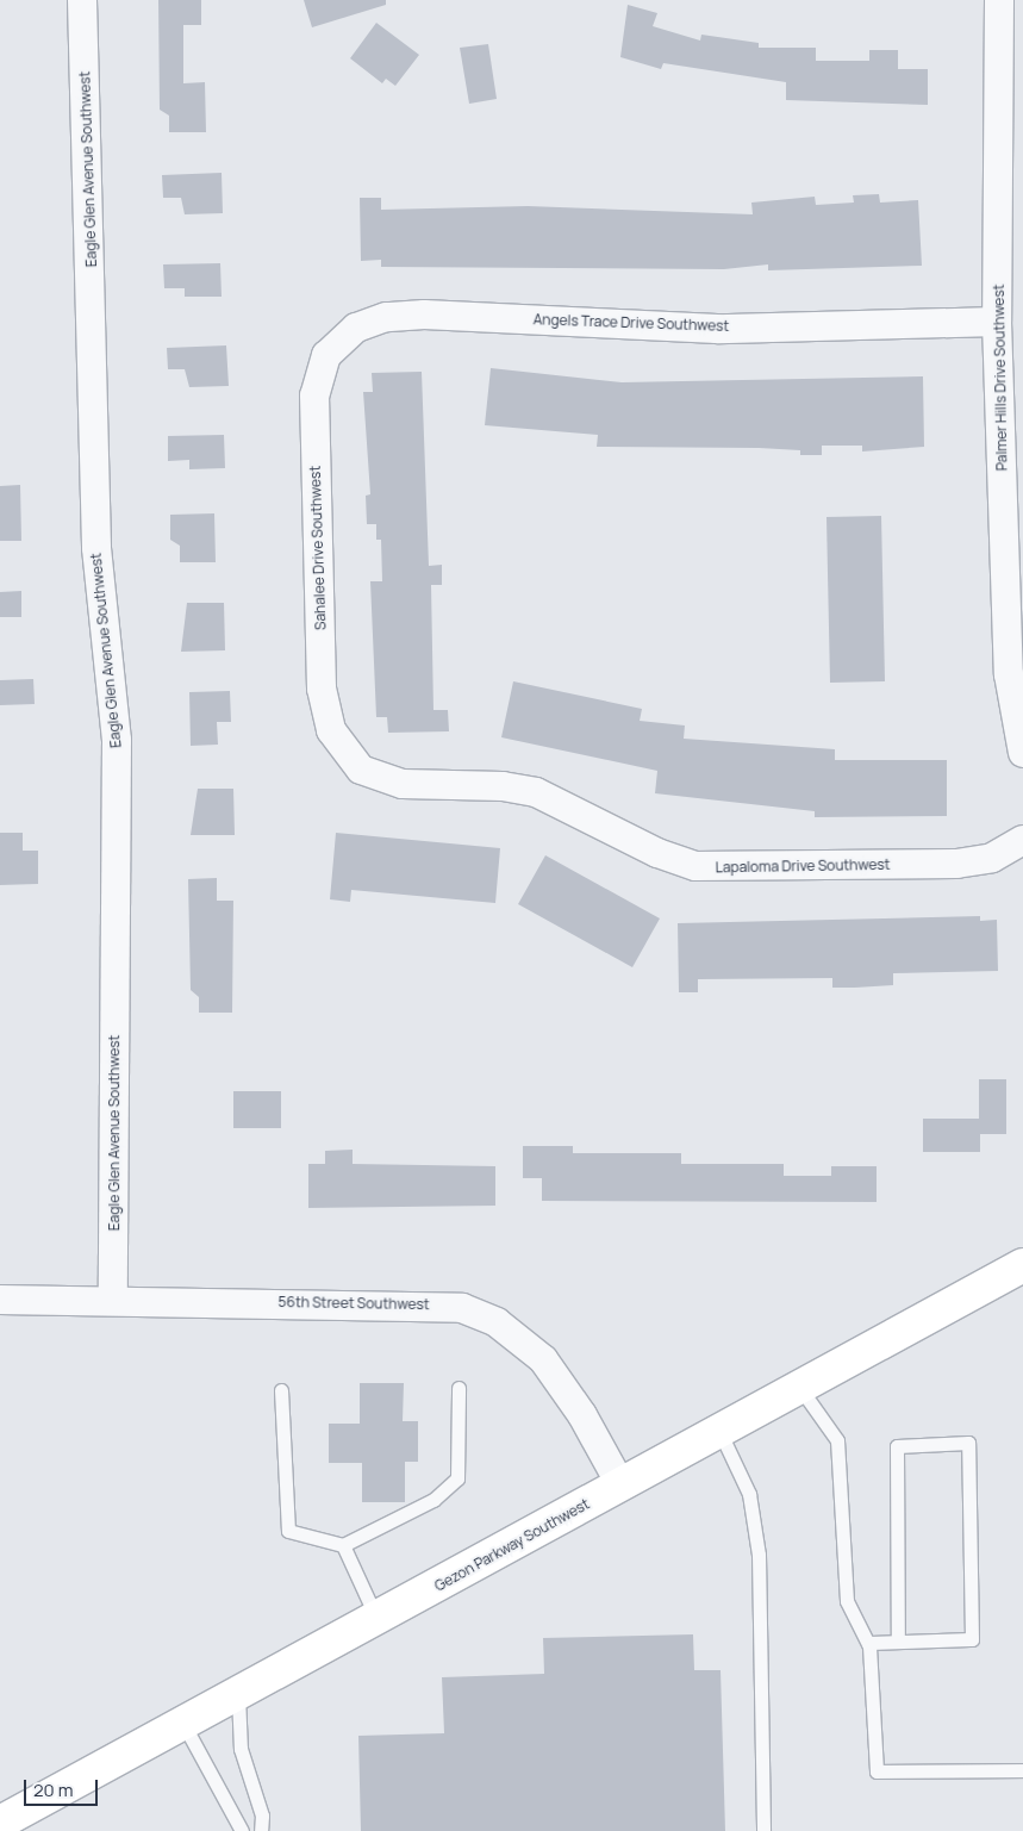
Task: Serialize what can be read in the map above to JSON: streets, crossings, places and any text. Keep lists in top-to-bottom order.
{
  "streets": {
    "main road": ["Gezon Parkway Southwest"],
    "street": [
      "Eagle Glen Avenue Southwest",
      "Angels Trace Drive Southwest",
      "Palmer Hills Drive Southwest",
      "Sahalee Drive Southwest",
      "Lapaloma Drive Southwest",
      "56th Street Southwest"
    ]
  },
  "crossings": [
    ["Eagle Glen Avenue Southwest", "56th Street Southwest"],
    ["Angels Trace Drive Southwest", "Palmer Hills Drive Southwest"],
    ["Angels Trace Drive Southwest", "Sahalee Drive Southwest"],
    ["Sahalee Drive Southwest", "Lapaloma Drive Southwest"],
    ["56th Street Southwest", "Gezon Parkway Southwest"]
  ],
  "scale_bar": "20 m"
}
